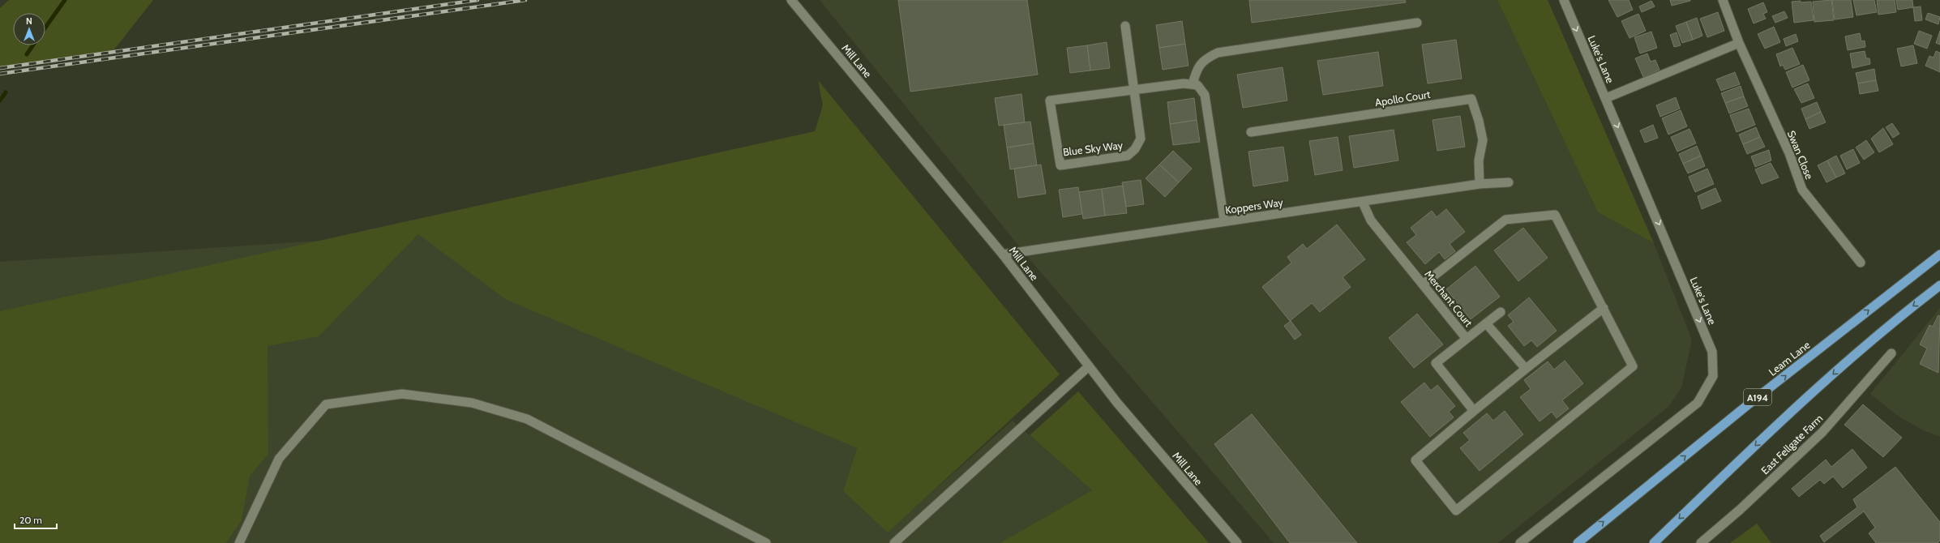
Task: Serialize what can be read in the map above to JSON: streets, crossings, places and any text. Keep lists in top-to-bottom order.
{
  "streets": {
    "highway": ["Leam Lane", "A194"],
    "street": [
      "Luke's Lane",
      "Mill Lane",
      "Apollo Court",
      "Blue Sky Way",
      "Swan Close",
      "Koppers Way",
      "Merchant Court",
      "East Fellgate Farm"
    ]
  },
  "crossings": [
    ["Mill Lane", "Koppers Way"],
    ["Apollo Court", "Koppers Way"],
    ["Koppers Way", "Merchant Court"]
  ],
  "one_way": ["Luke's Lane"],
  "scale_bar": "20 m",
  "north": "top"
}
